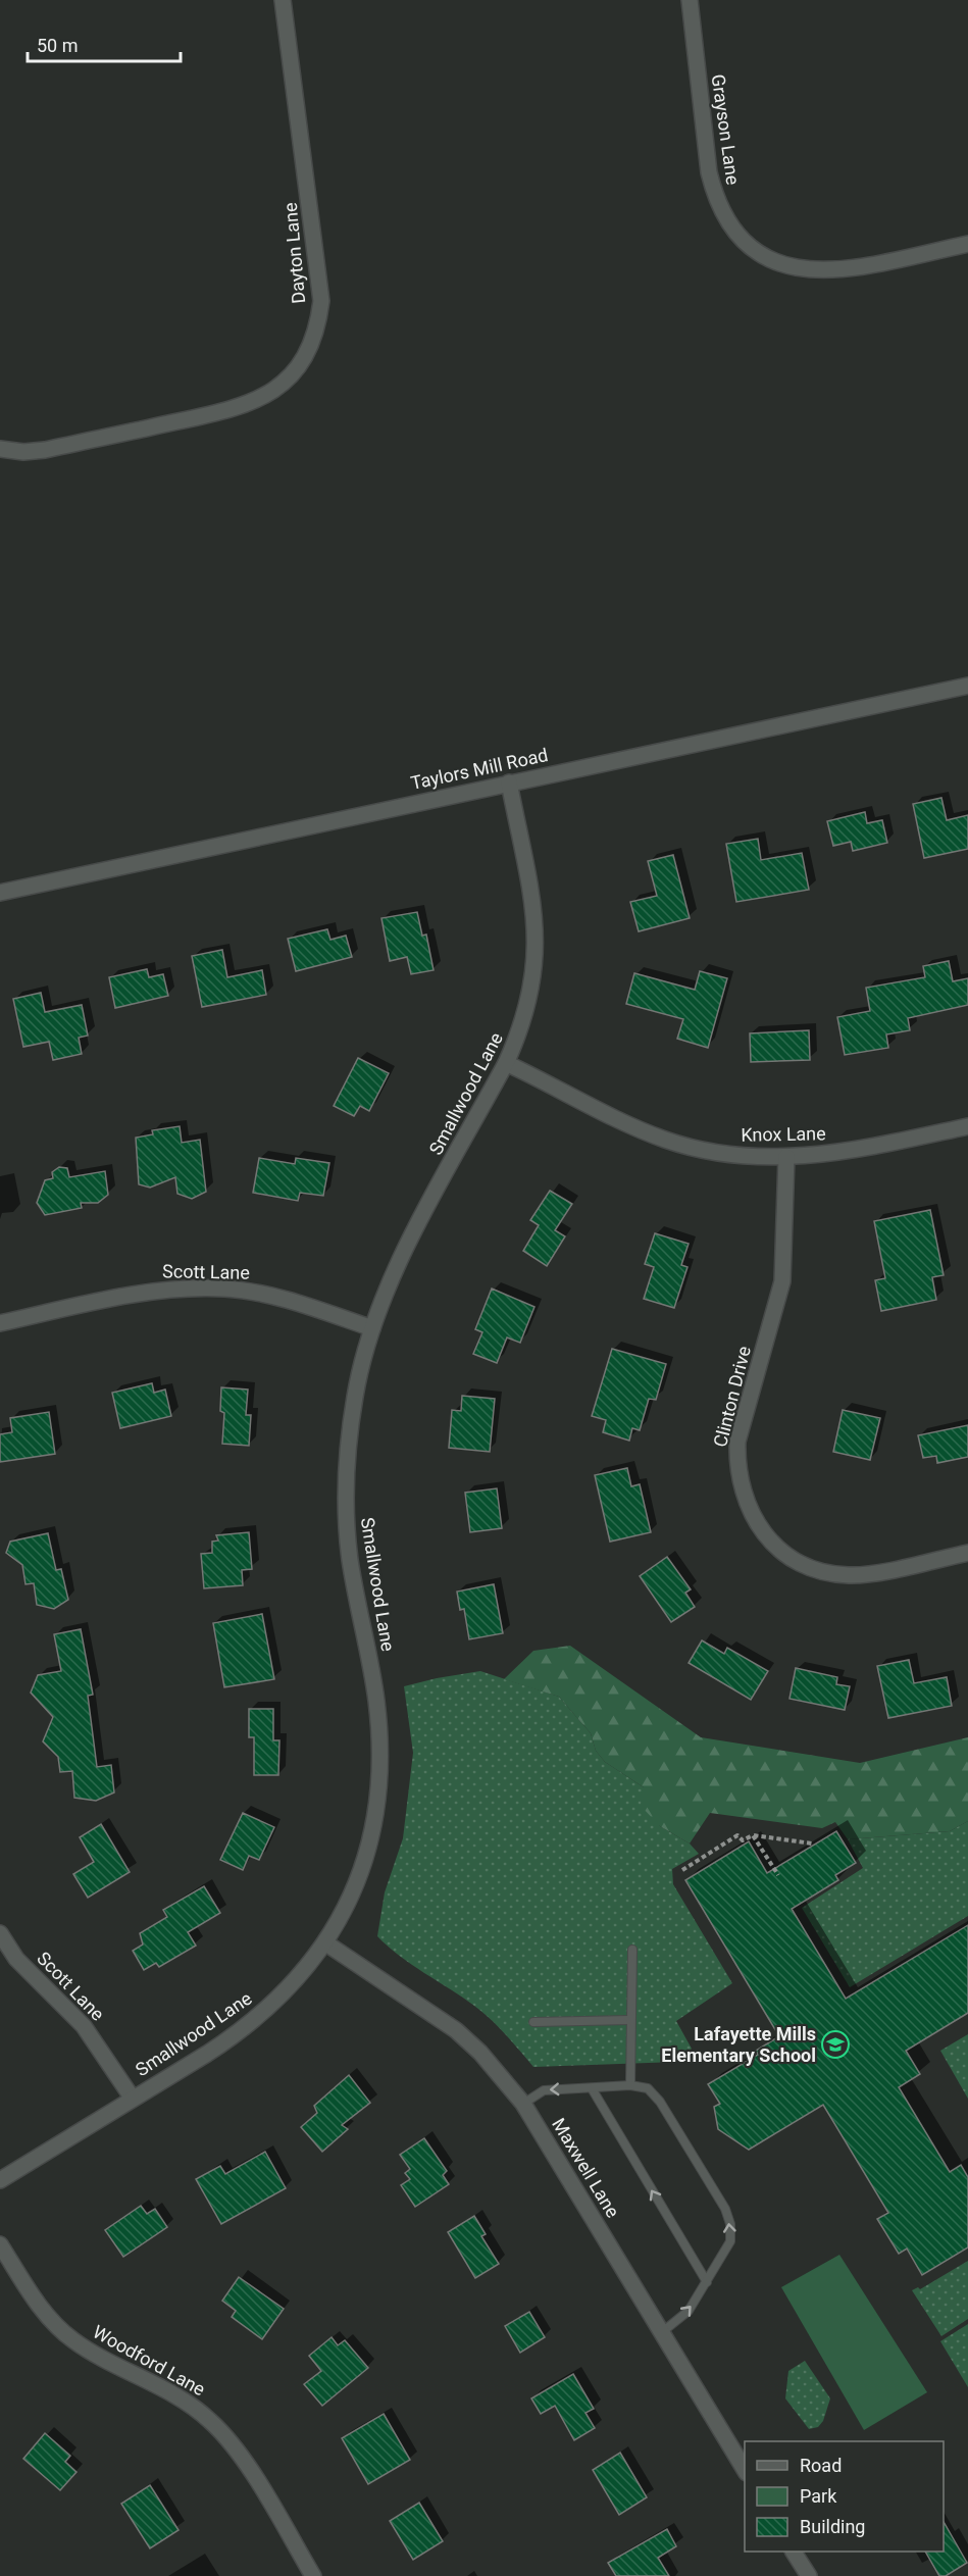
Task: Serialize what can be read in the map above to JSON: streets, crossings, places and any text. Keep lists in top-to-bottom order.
{
  "streets": {
    "street": [
      "Grayson Lane",
      "Dayton Lane",
      "Taylors Mill Road",
      "Smallwood Lane",
      "Knox Lane",
      "Scott Lane",
      "Clinton Drive",
      "Maxwell Lane",
      "Woodford Lane"
    ]
  },
  "crossings": [
    ["Taylors Mill Road", "Smallwood Lane"],
    ["Smallwood Lane", "Knox Lane"],
    ["Smallwood Lane", "Scott Lane"],
    ["Smallwood Lane", "Maxwell Lane"],
    ["Knox Lane", "Clinton Drive"]
  ],
  "places": {
    "school or university": ["Lafayette Mills Elementary School"]
  },
  "legend": ["Road", "Park", "Building"],
  "scale_bar": "50 m"
}
